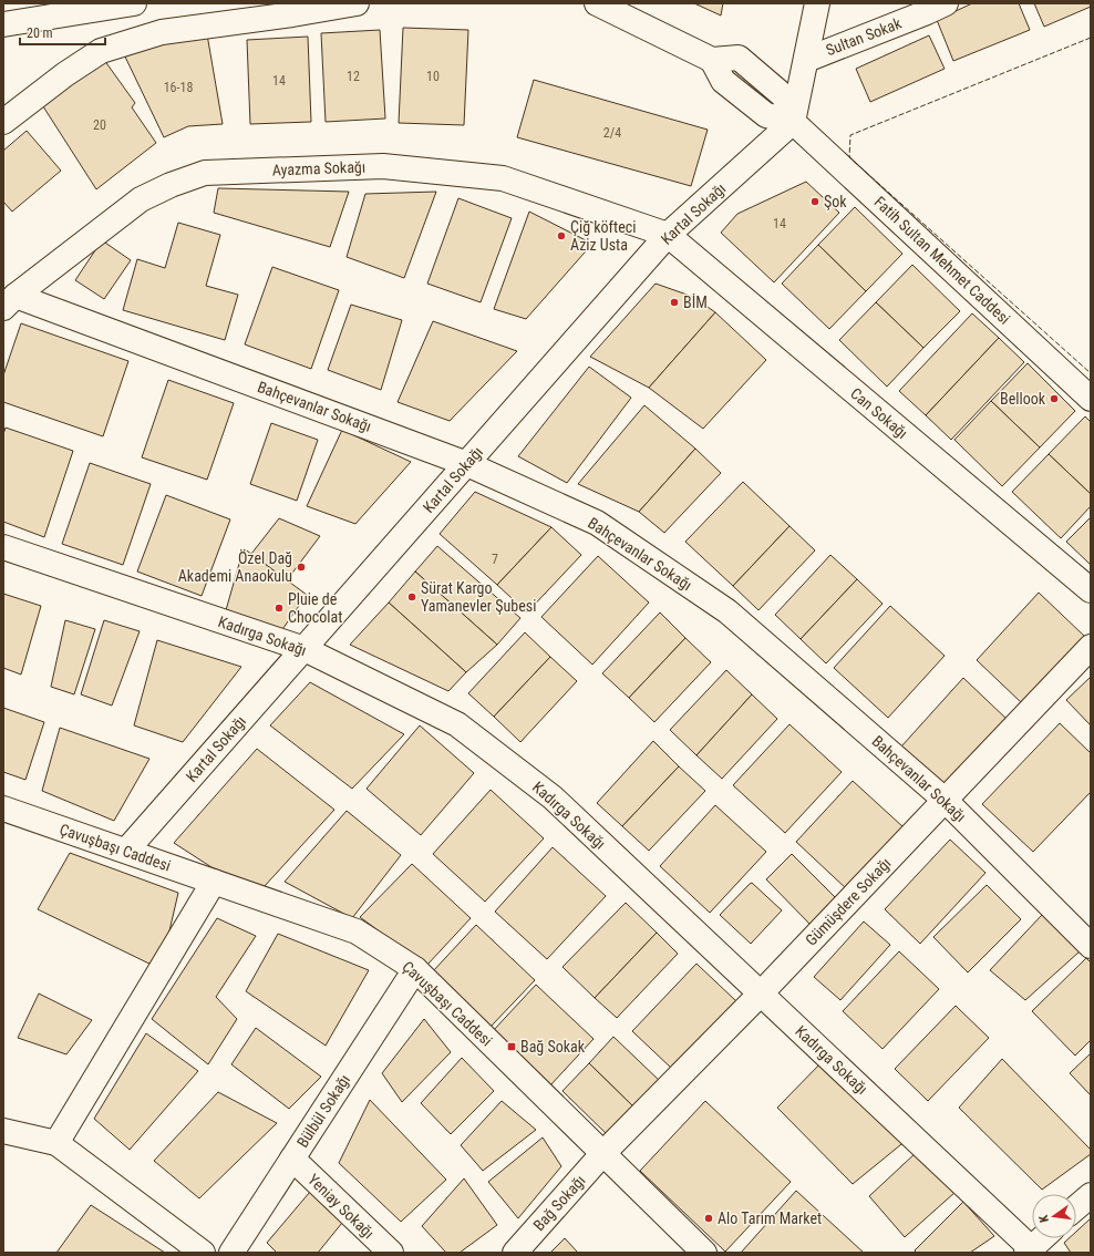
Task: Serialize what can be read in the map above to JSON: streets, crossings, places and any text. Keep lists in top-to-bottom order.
{
  "streets": {
    "street": [
      "Sultan Sokak",
      "Ayazma Sokağı",
      "Kartal Sokağı",
      "Fatih Sultan Mehmet Caddesi",
      "Bahçevanlar Sokağı",
      "Can Sokağı",
      "Kadırga Sokağı",
      "Çavuşbaşı Caddesi",
      "Gümüşdere Sokağı",
      "Bülbül Sokağı",
      "Bağ Sokağı",
      "Yeniay Sokağı"
    ]
  },
  "crossings": [
    ["Ayazma Sokağı", "Kartal Sokağı"],
    ["Ayazma Sokağı", "Bahçevanlar Sokağı"],
    ["Ayazma Sokağı", "Can Sokağı"],
    ["Kartal Sokağı", "Fatih Sultan Mehmet Caddesi"],
    ["Kartal Sokağı", "Bahçevanlar Sokağı"],
    ["Kartal Sokağı", "Can Sokağı"],
    ["Kartal Sokağı", "Kadırga Sokağı"],
    ["Kartal Sokağı", "Çavuşbaşı Caddesi"],
    ["Bahçevanlar Sokağı", "Gümüşdere Sokağı"],
    ["Kadırga Sokağı", "Gümüşdere Sokağı"],
    ["Çavuşbaşı Caddesi", "Gümüşdere Sokağı"],
    ["Çavuşbaşı Caddesi", "Bülbül Sokağı"],
    ["Çavuşbaşı Caddesi", "Bağ Sokağı"],
    ["Gümüşdere Sokağı", "Bağ Sokağı"],
    ["Bülbül Sokağı", "Yeniay Sokağı"]
  ],
  "places": {
    "other": [
      "Şok",
      "Çiğ köfteci Aziz Usta",
      "BİM",
      "Bellook",
      "Özel Dağ Akademi Anaokulu",
      "Sürat Kargo Yamanevler Şubesi",
      "Pluie de Chocolat",
      "Alo Tarım Market"
    ],
    "transit": ["Bağ Sokak"]
  },
  "house_numbers": [
    "12",
    "10",
    "14",
    "16-18",
    "20",
    "2/4",
    "14",
    "7"
  ],
  "scale_bar": "20 m",
  "north": "left"
}
